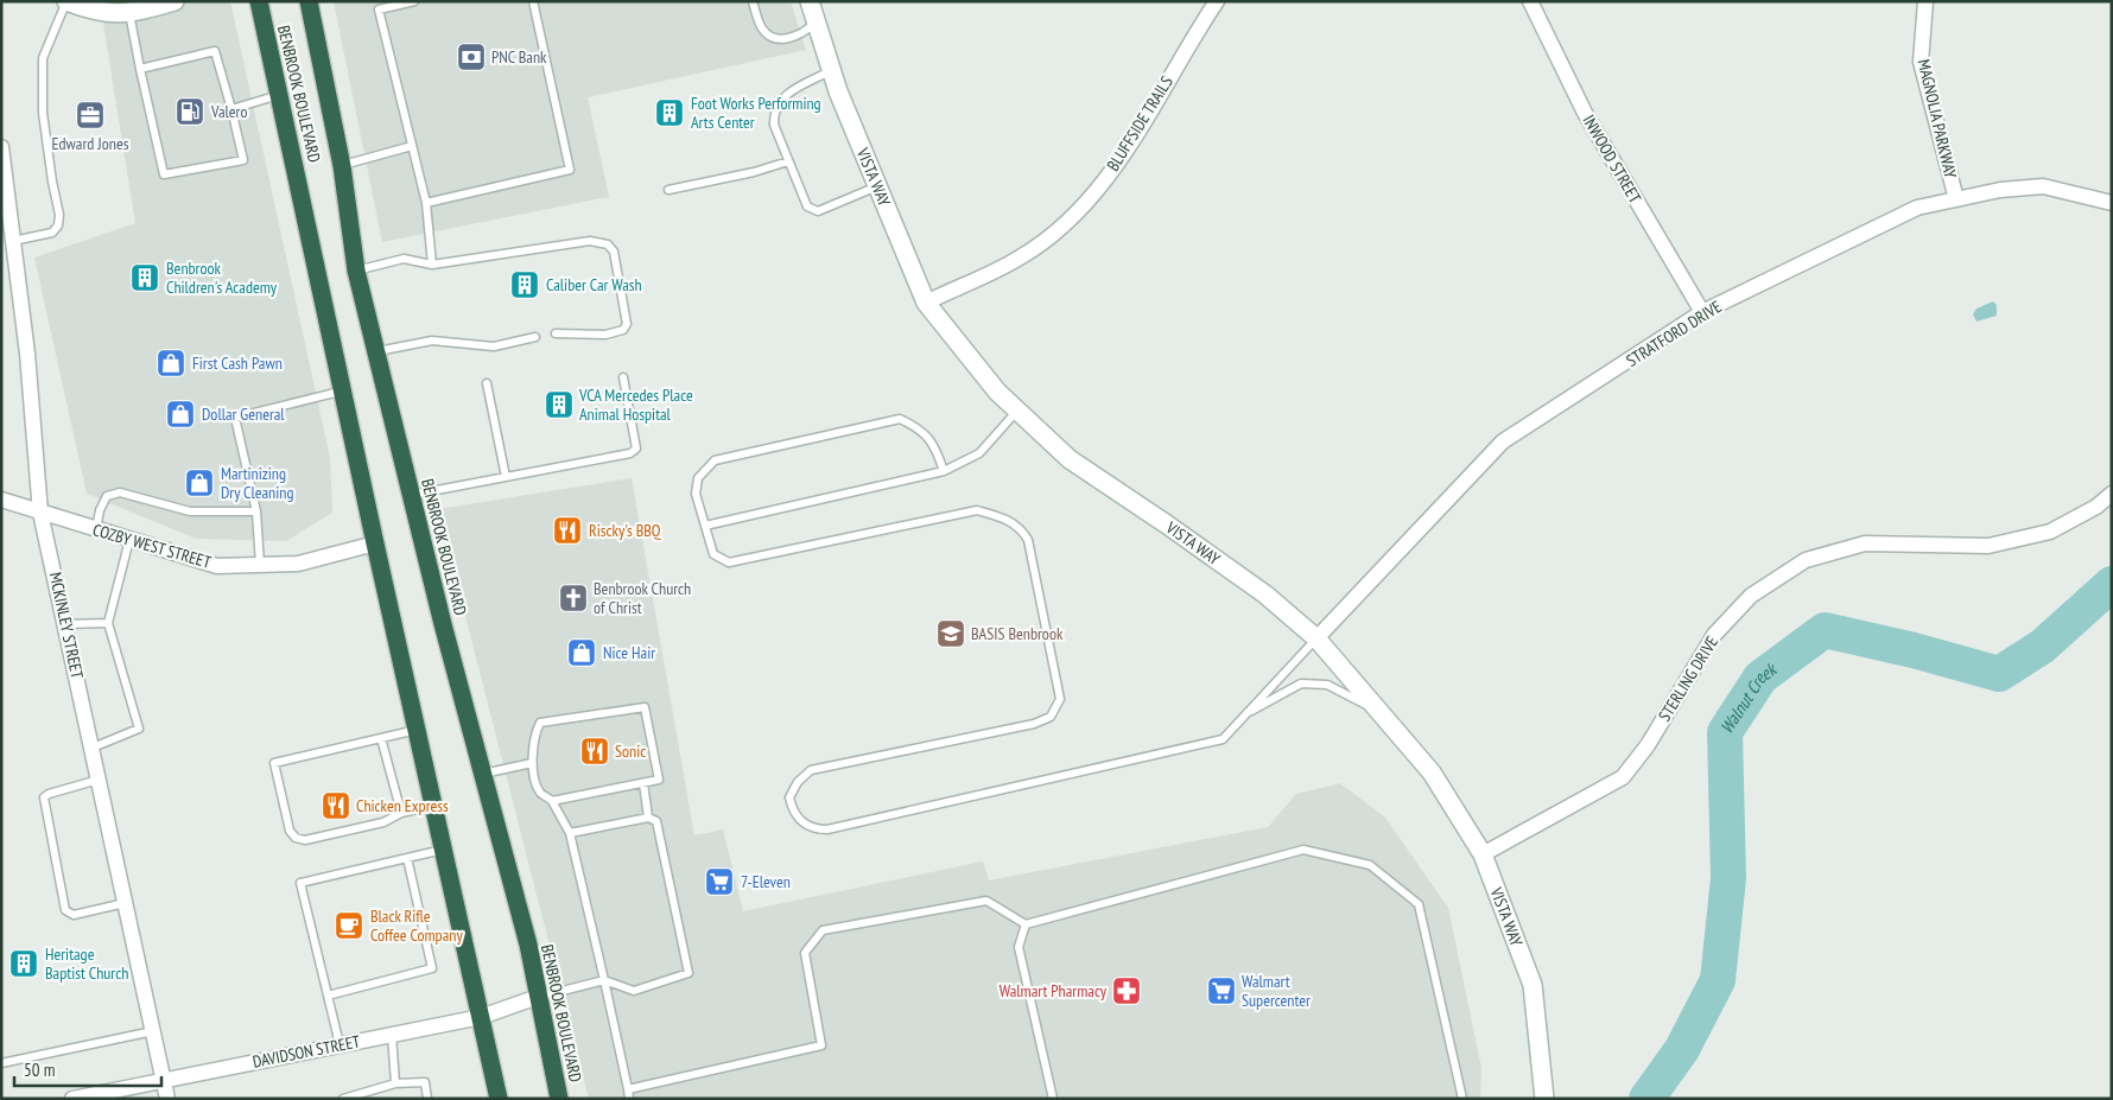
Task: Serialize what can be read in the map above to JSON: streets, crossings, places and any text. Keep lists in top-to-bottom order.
{
  "streets": {
    "highway": ["BENBROOK BOULEVARD"],
    "street": [
      "MAGNOLIA PARKWAY",
      "BLUFFSIDE TRAILS",
      "INWOOD STREET",
      "VISTA WAY",
      "STRATFORD DRIVE",
      "COZBY WEST STREET",
      "MCKINLEY STREET",
      "STERLING DRIVE",
      "DAVIDSON STREET"
    ]
  },
  "crossings": [
    ["BENBROOK BOULEVARD", "COZBY WEST STREET"],
    ["BENBROOK BOULEVARD", "DAVIDSON STREET"],
    ["MAGNOLIA PARKWAY", "STRATFORD DRIVE"],
    ["BLUFFSIDE TRAILS", "VISTA WAY"],
    ["INWOOD STREET", "STRATFORD DRIVE"],
    ["VISTA WAY", "STRATFORD DRIVE"],
    ["VISTA WAY", "STERLING DRIVE"],
    ["COZBY WEST STREET", "MCKINLEY STREET"],
    ["MCKINLEY STREET", "DAVIDSON STREET"]
  ],
  "water": ["Walnut Creek"],
  "places": {
    "bank": ["PNC Bank"],
    "fuel station": ["Valero"],
    "building": [
      "Foot Works Performing Arts Center",
      "Benbrook Children's Academy",
      "Caliber Car Wash",
      "VCA Mercedes Place Animal Hospital",
      "Heritage Baptist Church"
    ],
    "office": ["Edward Jones"],
    "shop": [
      "First Cash Pawn",
      "Dollar General",
      "Martinizing Dry Cleaning",
      "Nice Hair"
    ],
    "restaurant": ["Riscky's BBQ", "Sonic", "Chicken Express"],
    "church": ["Benbrook Church of Christ"],
    "school or university": ["BASIS Benbrook"],
    "supermarket": ["7-Eleven", "Walmart Supercenter"],
    "cafe": ["Black Rifle Coffee Company"],
    "pharmacy": ["Walmart Pharmacy"]
  },
  "scale_bar": "50 m"
}
